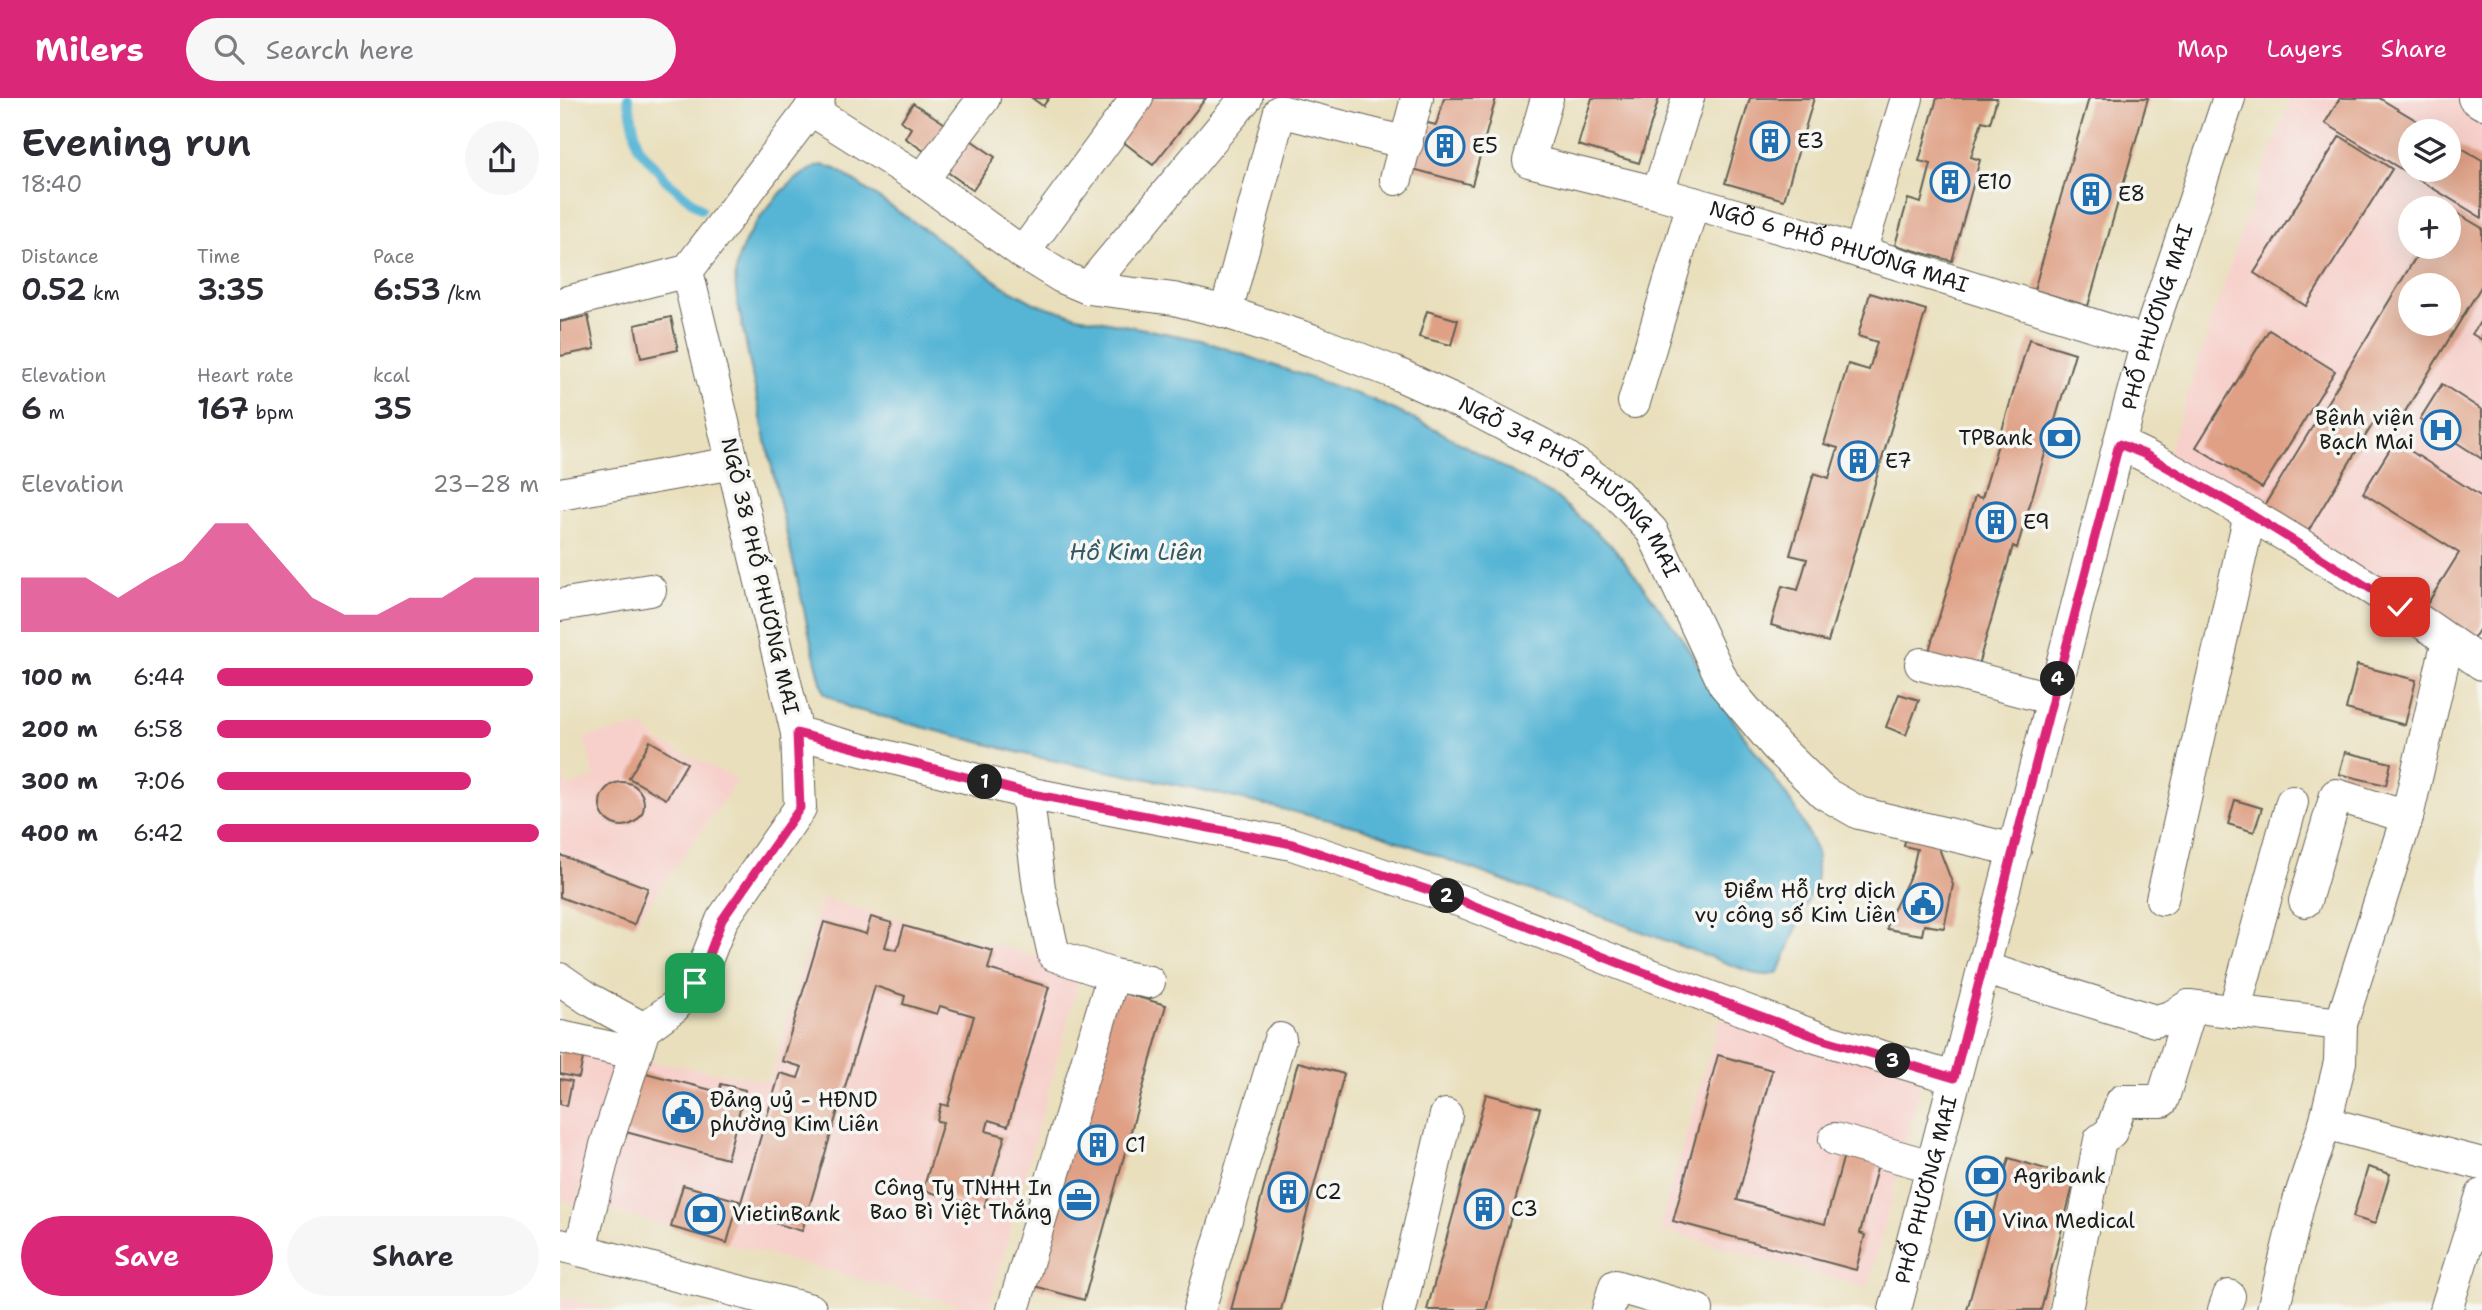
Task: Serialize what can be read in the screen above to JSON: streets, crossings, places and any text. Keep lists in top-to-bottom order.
{
  "streets": {
    "street": [
      "NGÕ 6 PHỐ PHƯƠNG MAI",
      "PHỐ PHƯƠNG MAI",
      "NGÕ 34 PHỐ PHƯƠNG MAI",
      "NGÕ 38 PHỐ PHƯƠNG MAI"
    ]
  },
  "crossings": [
    ["NGÕ 6 PHỐ PHƯƠNG MAI", "PHỐ PHƯƠNG MAI"],
    ["PHỐ PHƯƠNG MAI", "NGÕ 34 PHỐ PHƯƠNG MAI"],
    ["PHỐ PHƯƠNG MAI", "NGÕ 38 PHỐ PHƯƠNG MAI"]
  ],
  "water": ["Hồ Kim Liên"],
  "places": {
    "building": [
      "E3",
      "E5",
      "E10",
      "E8",
      "E7",
      "E9",
      "C1",
      "C2",
      "C3"
    ],
    "hospital": ["Bệnh viện Bạch Mai", "Vina Medical"],
    "bank": ["TPBank", "Agribank", "VietinBank"],
    "public building": ["Điểm Hỗ trợ dịch vụ công số Kim Liên", "Đảng uỷ - HĐND phường Kim Liên"],
    "office": ["Công Ty TNHH In Bao Bì Việt Thắng"]
  },
  "page": {
    "header": "Milers",
    "search": "Search here",
    "nav": ["Map", "Layers", "Share"],
    "heading": ["Evening run", "18:40"],
    "map_buttons": ["+", "−"],
    "stats": [
      ["Distance", "0.52 km"],
      ["Time", "3:35"],
      ["Pace", "6:53 /km"],
      ["Elevation", "6 m"],
      ["Heart rate", "167 bpm"],
      ["kcal", "35"]
    ],
    "chart": ["Elevation", "23–28 m"],
    "list": [
      {
        "name": "100 m",
        "note": "6:44"
      },
      {
        "name": "200 m",
        "note": "6:58"
      },
      {
        "name": "300 m",
        "note": "7:06"
      },
      {
        "name": "400 m",
        "note": "6:42"
      }
    ],
    "pins": [
      "4",
      "1",
      "2",
      "3"
    ],
    "buttons": ["Save", "Share"]
  }
}
